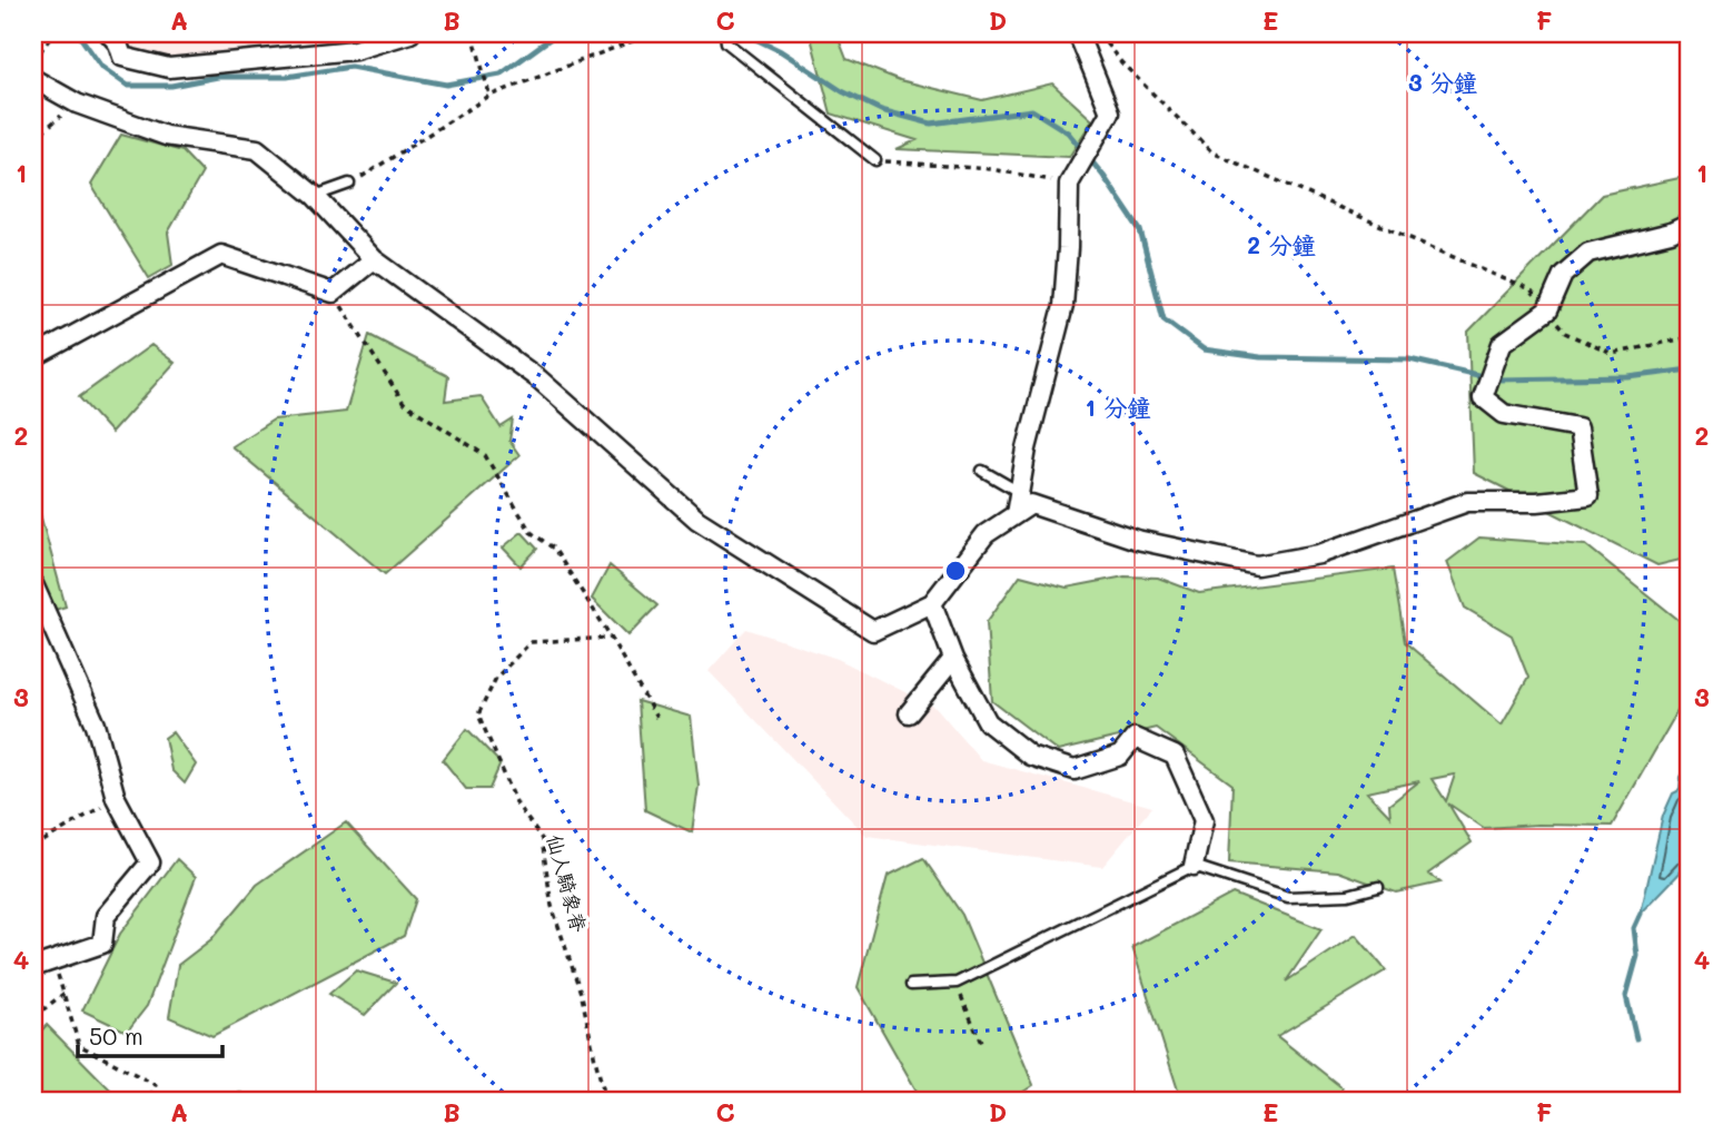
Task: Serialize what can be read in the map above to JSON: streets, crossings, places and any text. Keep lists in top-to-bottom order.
{
  "streets": {
    "path": ["仙人騎象脊"]
  },
  "scale_bar": "50 m",
  "grid": {
    "columns": [
      "A",
      "B",
      "C",
      "D",
      "E",
      "F"
    ],
    "rows": [
      "1",
      "2",
      "3",
      "4"
    ]
  },
  "rings": ["3 分鐘", "2 分鐘", "1 分鐘"]
}
